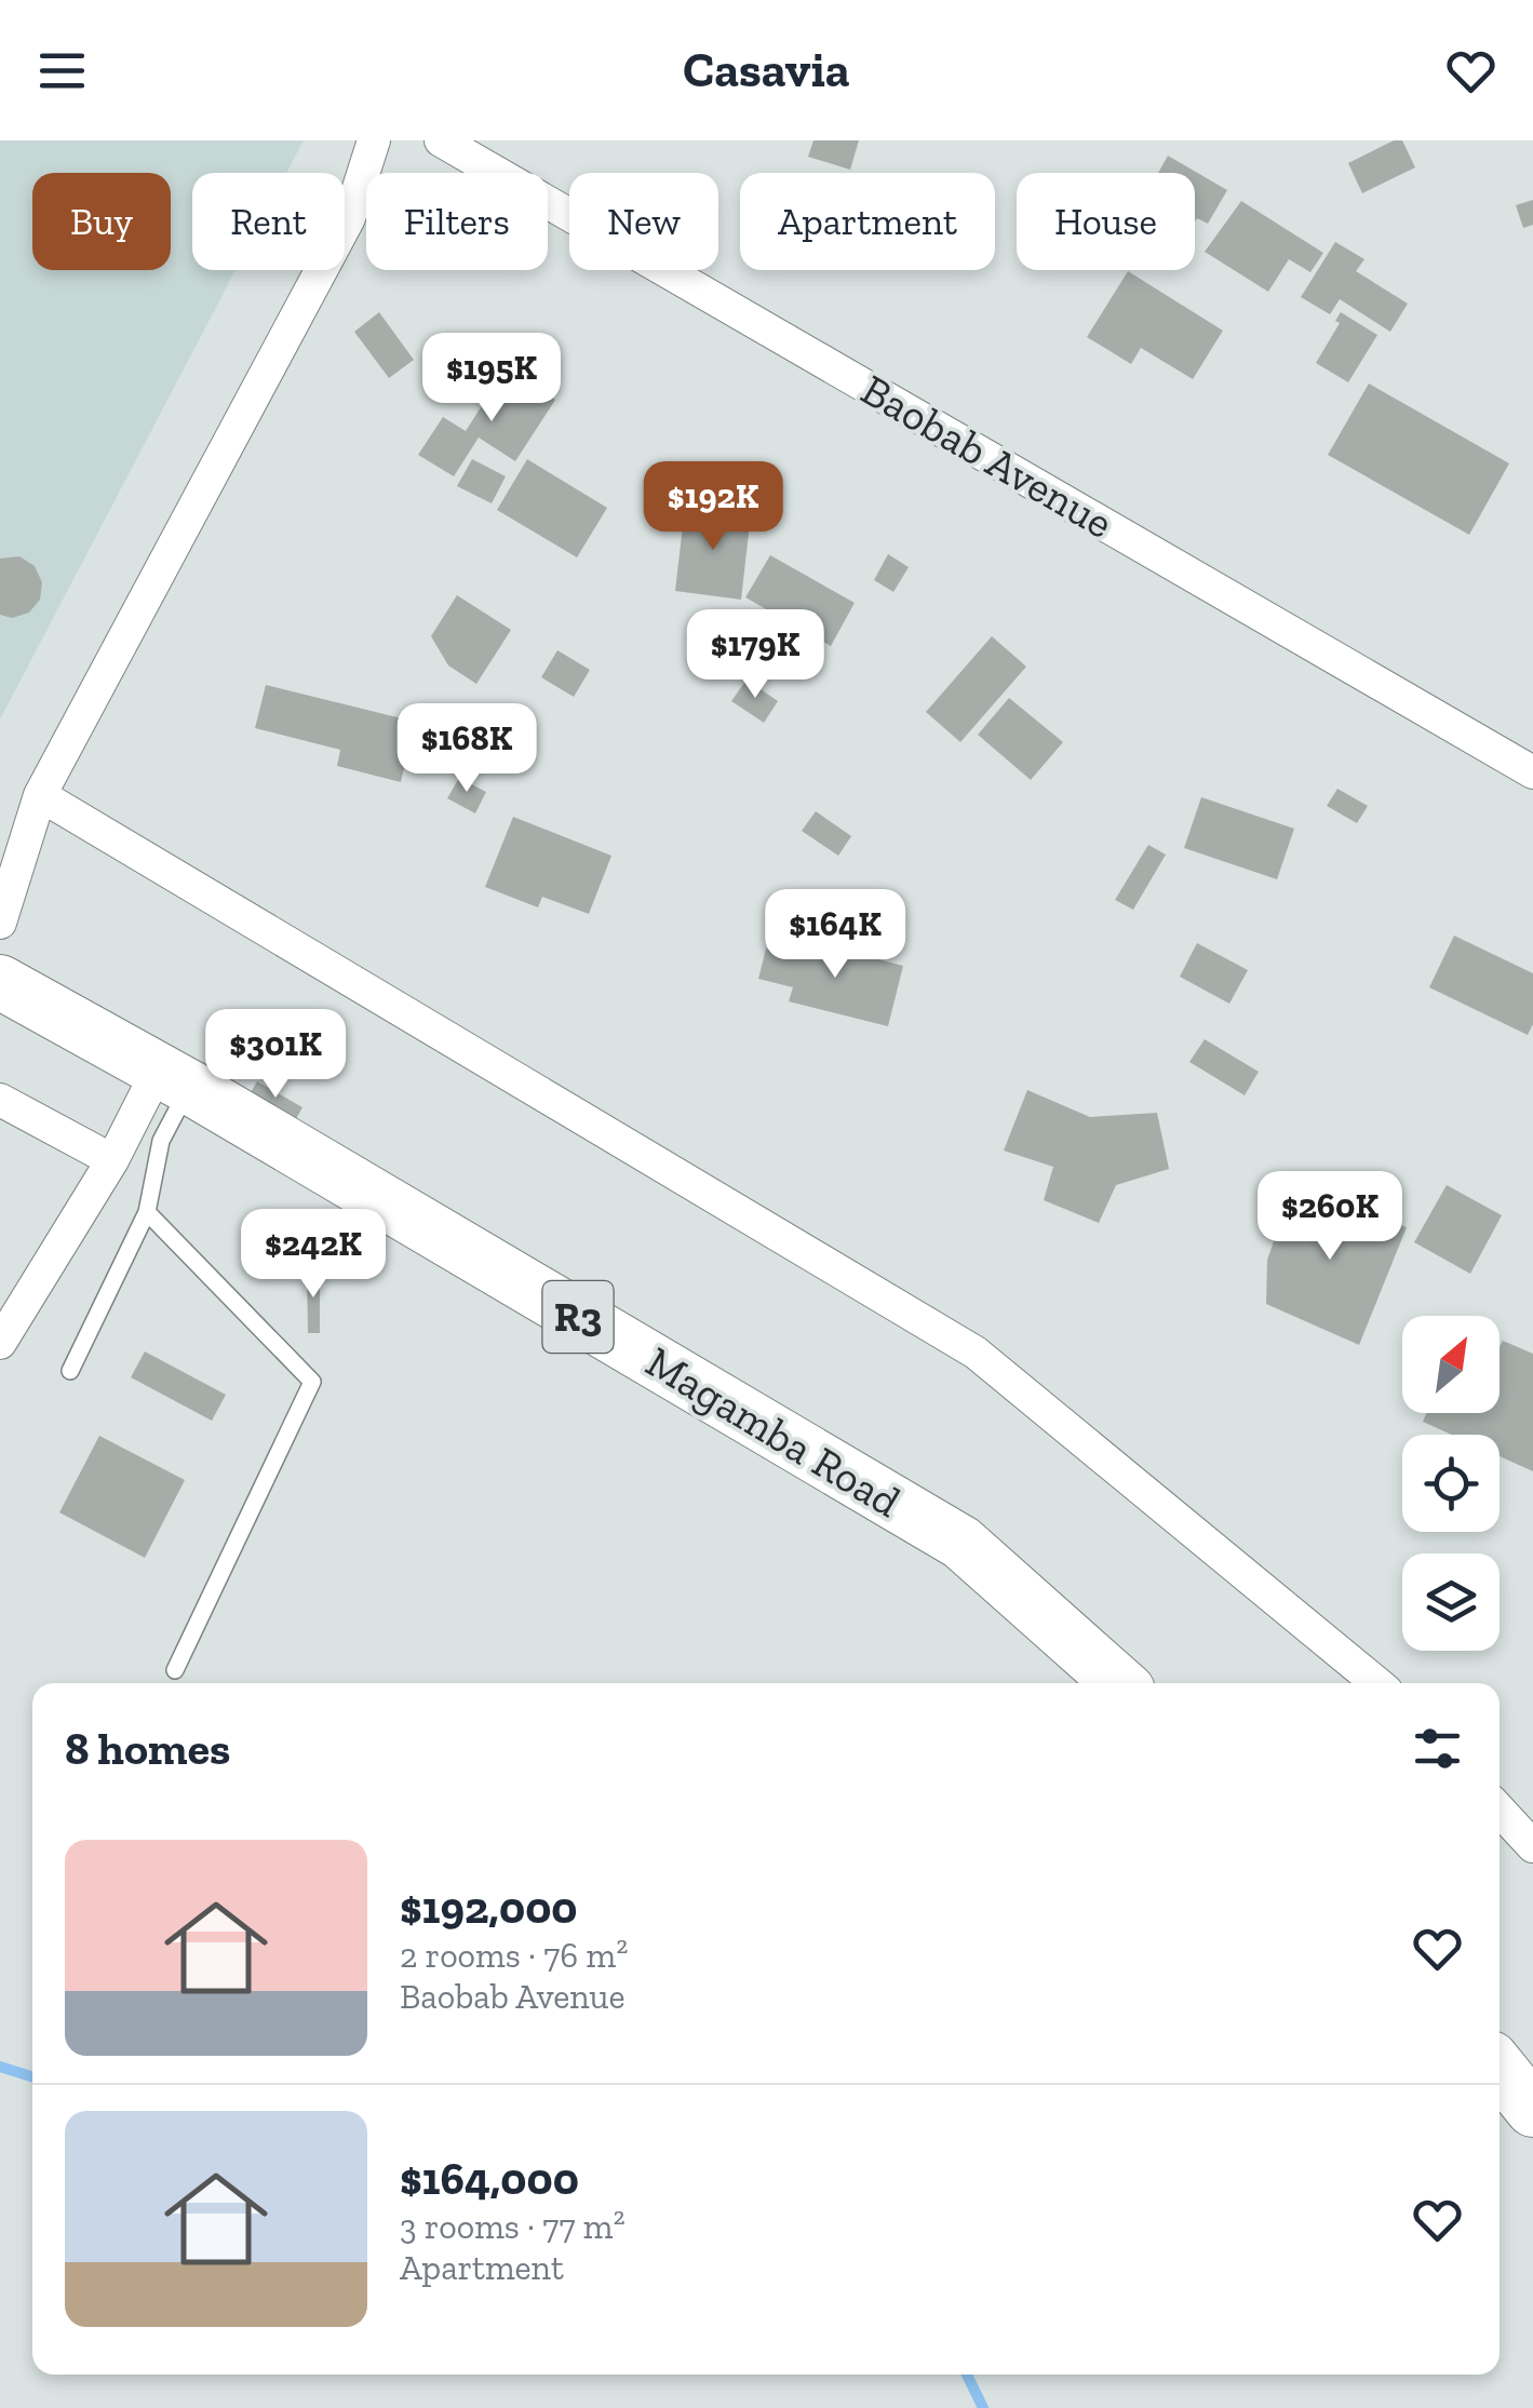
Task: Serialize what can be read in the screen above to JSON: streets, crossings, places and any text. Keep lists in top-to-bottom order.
{
  "streets": {
    "highway": ["R3", "Magamba Road"],
    "street": ["Baobab Avenue"]
  },
  "north": "top right",
  "page": {
    "header": "Casavia",
    "chip": [
      "Buy",
      "Rent",
      "Filters",
      "New",
      "Apartment",
      "House"
    ],
    "price": [
      "$195K",
      "$192K",
      "$179K",
      "$168K",
      "$164K",
      "$301K",
      "$260K",
      "$242K"
    ],
    "heading": "8 homes",
    "list": [
      {
        "name": "$192,000",
        "note": "2 rooms · 76 m² · Baobab Avenue"
      },
      {
        "name": "$164,000",
        "note": "3 rooms · 77 m² · Apartment"
      }
    ]
  }
}
